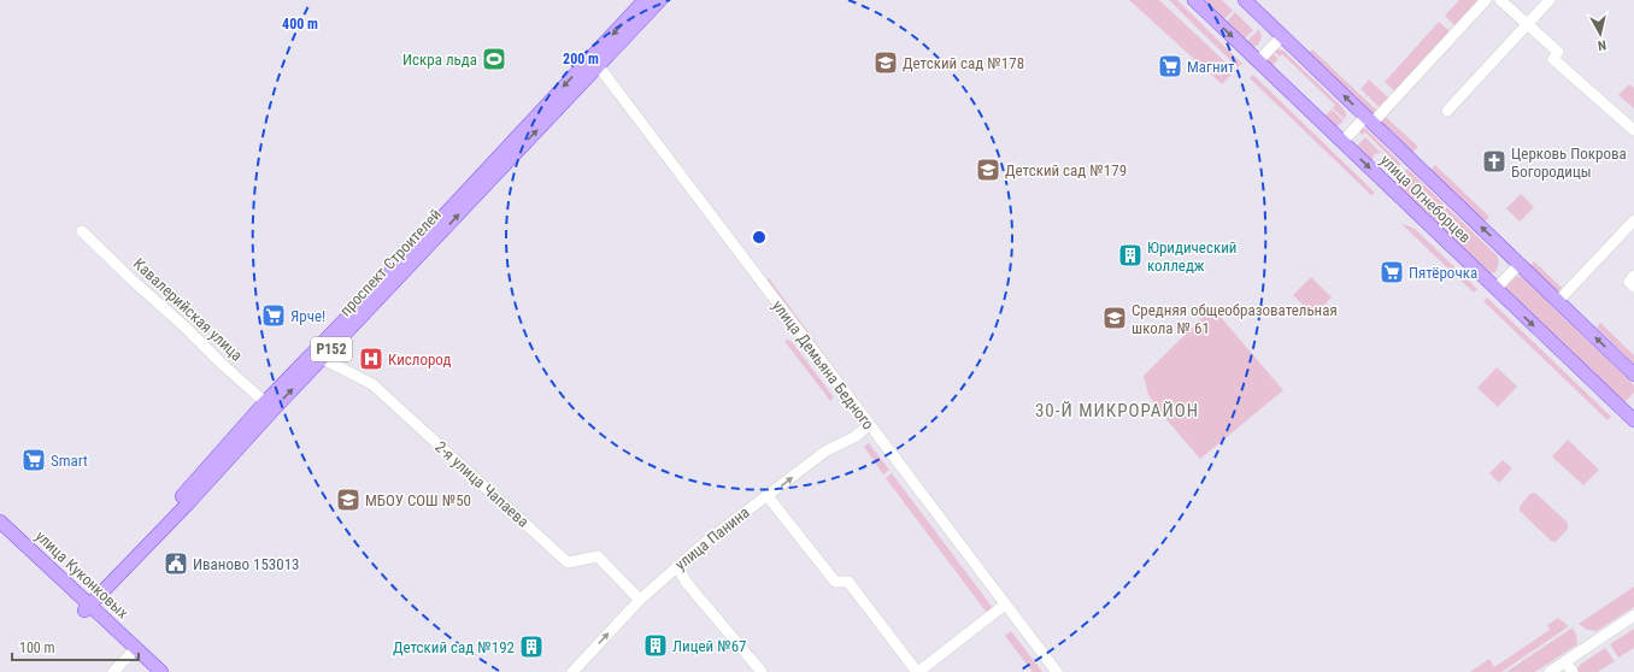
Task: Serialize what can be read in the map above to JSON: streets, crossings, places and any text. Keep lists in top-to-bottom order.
{
  "streets": {
    "main road": [
      "улица Огнеборцев",
      "проспект Строителей",
      "Р152",
      "улица Куконковых"
    ],
    "street": [
      "Кавалерийская улица",
      "улица Демьяна Бедного",
      "2-я улица Чапаева",
      "улица Панина"
    ]
  },
  "crossings": [
    ["проспект Строителей", "Кавалерийская улица"],
    ["проспект Строителей", "улица Демьяна Бедного"],
    ["проспект Строителей", "2-я улица Чапаева"],
    ["проспект Строителей", "улица Куконковых"],
    ["улица Демьяна Бедного", "улица Панина"],
    ["2-я улица Чапаева", "улица Панина"]
  ],
  "one_way": ["улица Панина"],
  "districts": ["30-Й МИКРОРАЙОН"],
  "places": {
    "sports": ["Искра льда"],
    "school or university": [
      "Детский сад №178",
      "Детский сад №179",
      "Средняя общеобразовательная школа № 61",
      "МБОУ СОШ №50"
    ],
    "supermarket": [
      "Магнит",
      "Пятёрочка",
      "Ярче!",
      "Smart"
    ],
    "church": ["Церковь Покрова Богородицы"],
    "building": ["Юридический колледж", "Лицей №67", "Детский сад №192"],
    "hospital": ["Кислород"],
    "public building": ["Иваново 153013"]
  },
  "scale_bar": "100 m",
  "north": "bottom",
  "rings": ["400 m", "200 m"]
}
